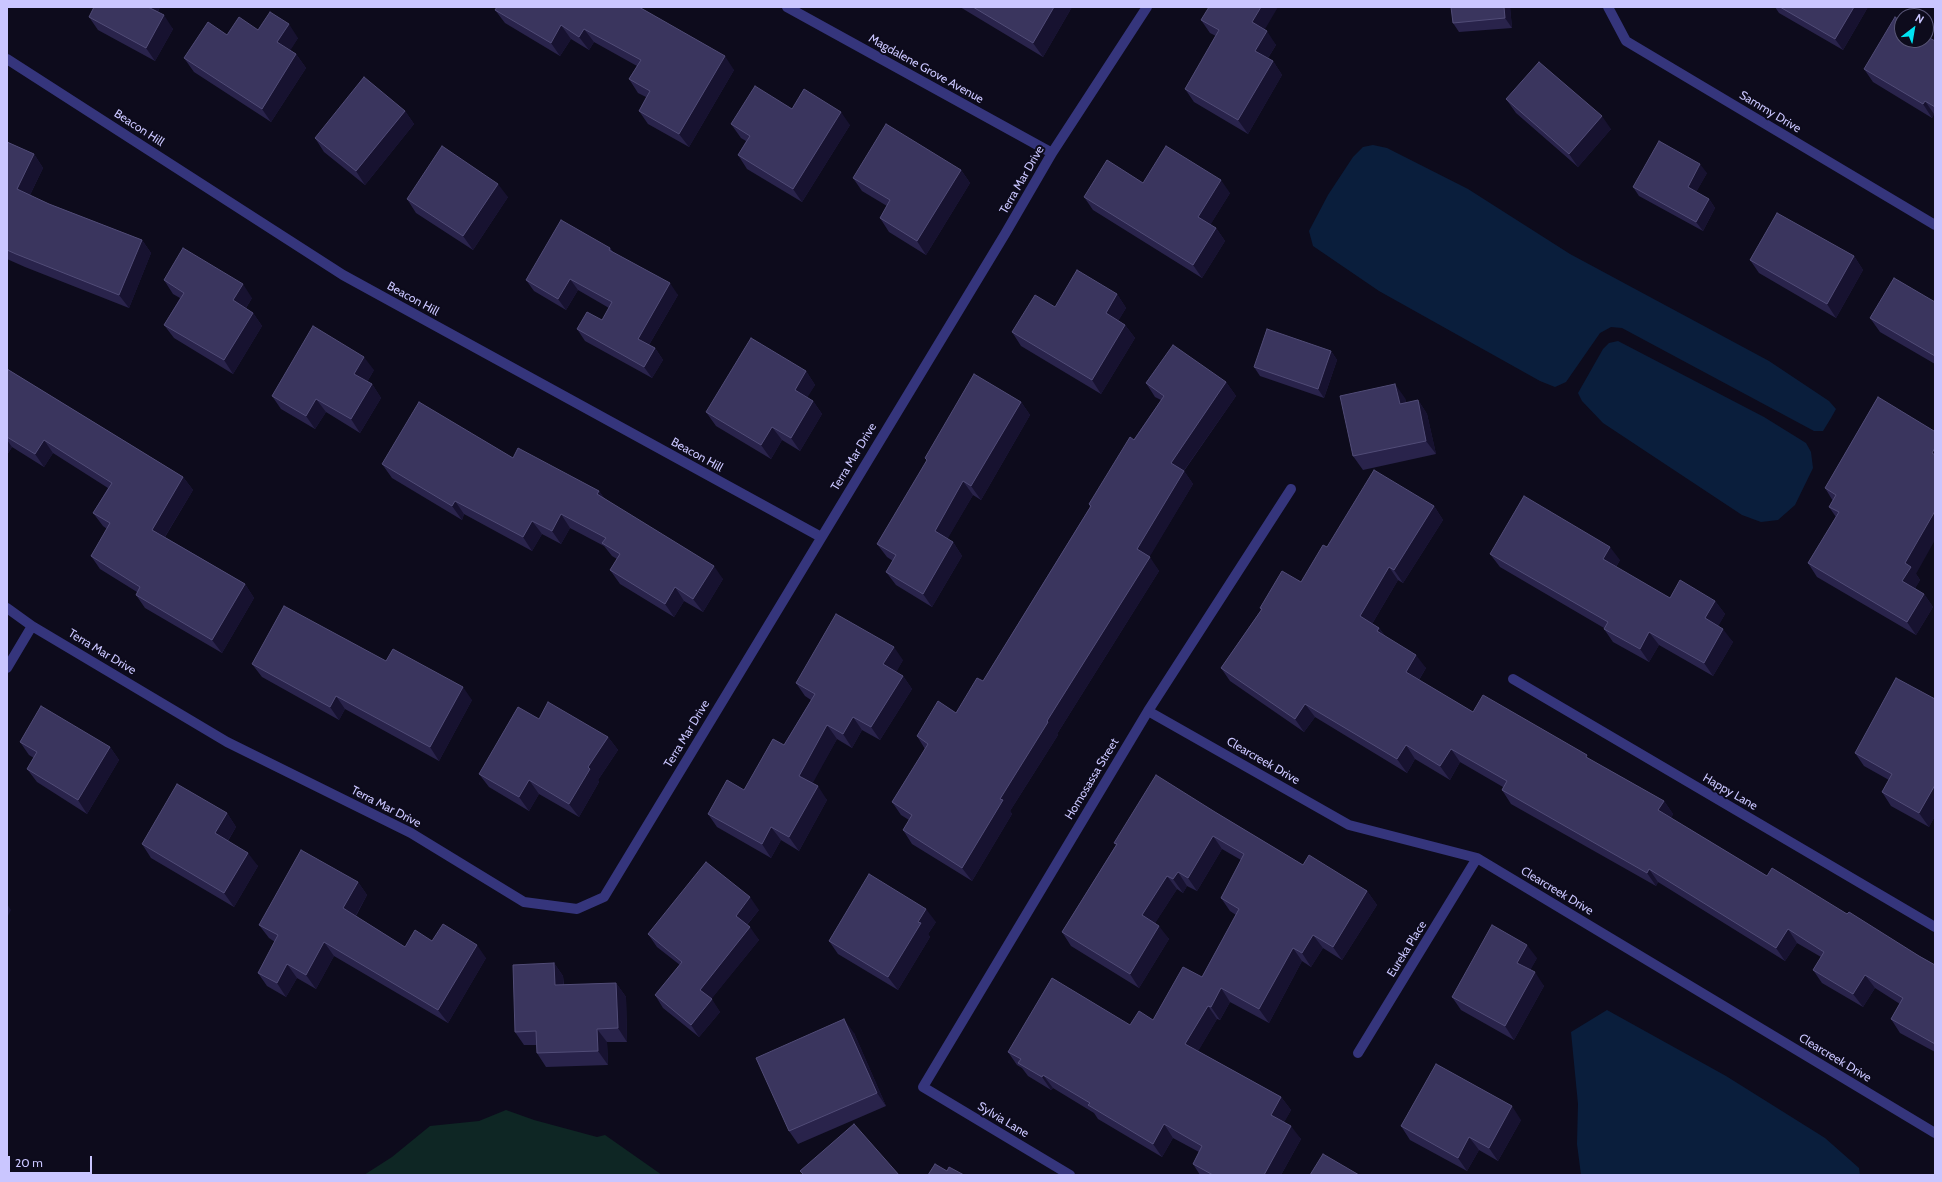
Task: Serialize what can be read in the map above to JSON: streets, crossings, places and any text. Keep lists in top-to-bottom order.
{
  "streets": {
    "street": [
      "Magdalene Grove Avenue",
      "Sammy Drive",
      "Beacon Hill",
      "Terra Mar Drive",
      "Clearcreek Drive",
      "Homosassa Street",
      "Happy Lane",
      "Eureka Place",
      "Sylvia Lane"
    ]
  },
  "crossings": [
    ["Magdalene Grove Avenue", "Terra Mar Drive"],
    ["Beacon Hill", "Terra Mar Drive"],
    ["Clearcreek Drive", "Homosassa Street"],
    ["Clearcreek Drive", "Eureka Place"],
    ["Homosassa Street", "Sylvia Lane"]
  ],
  "scale_bar": "20 m",
  "north": "top right"
}
